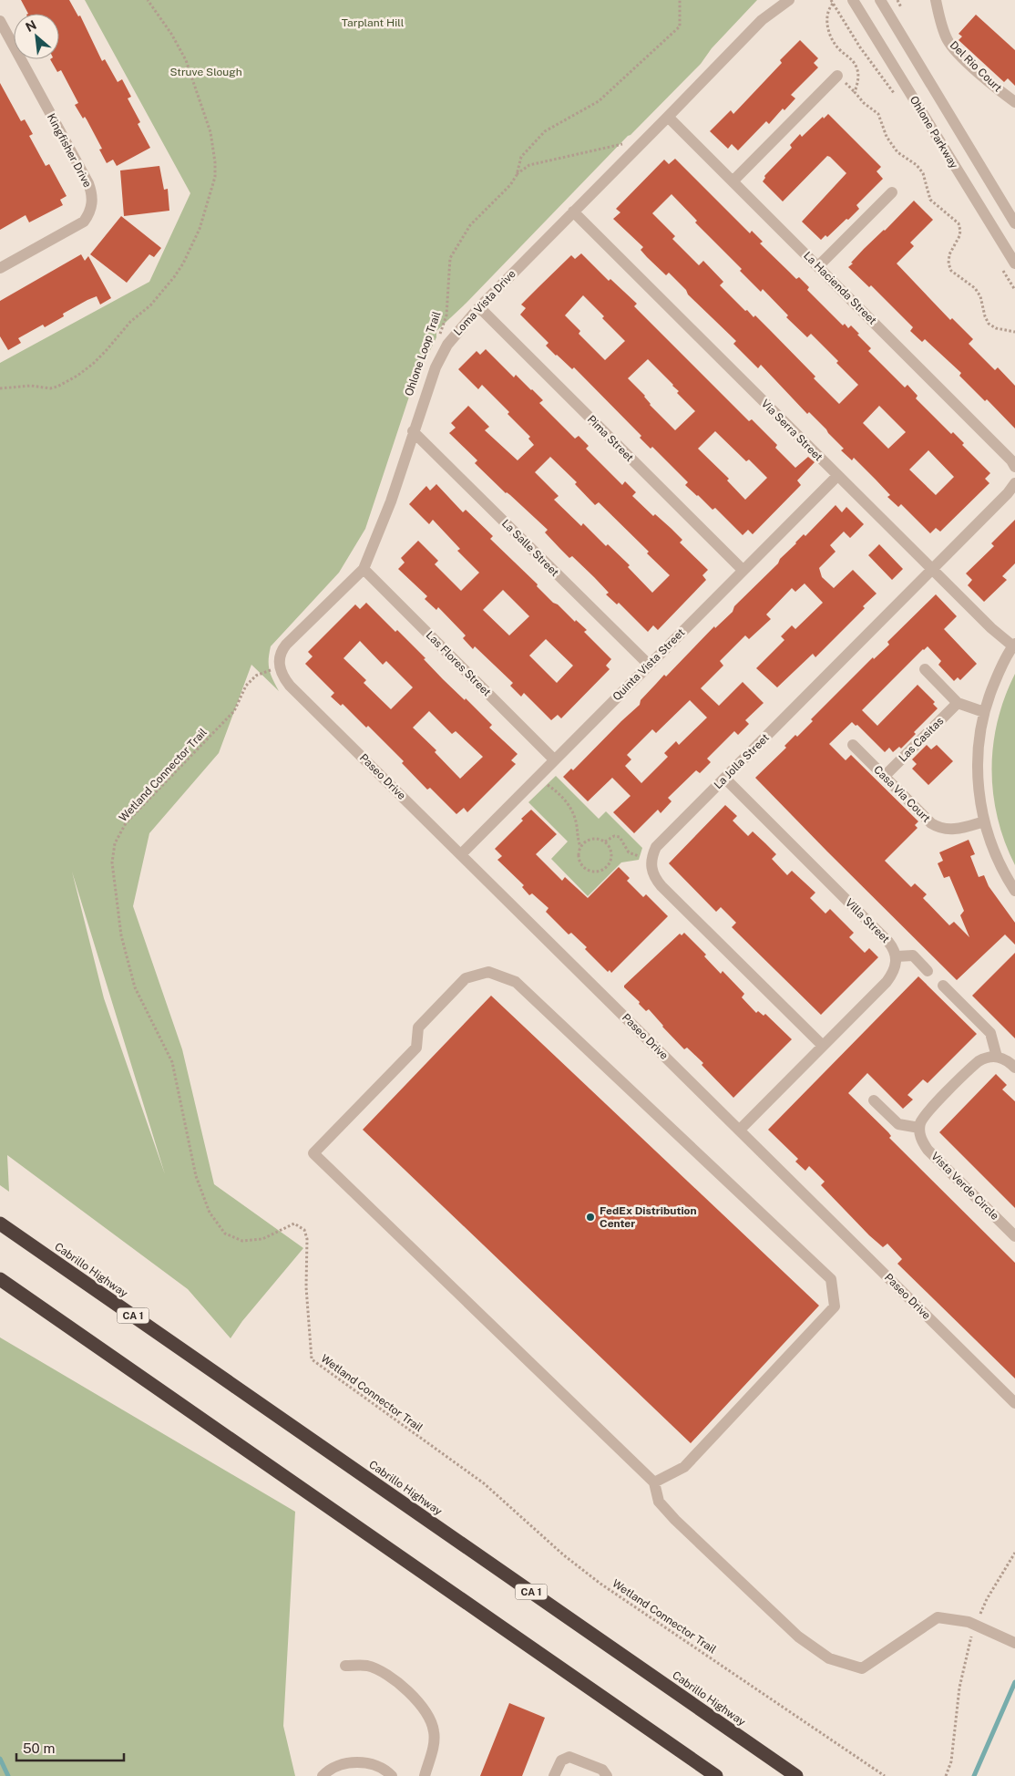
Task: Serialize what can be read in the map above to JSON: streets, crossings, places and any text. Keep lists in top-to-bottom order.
{
  "streets": {
    "highway": ["Cabrillo Highway", "CA 1"],
    "street": [
      "Del Rio Court",
      "Ohlone Parkway",
      "Kingfisher Drive",
      "La Hacienda Street",
      "Loma Vista Drive",
      "Via Serra Street",
      "Pima Street",
      "La Salle Street",
      "Las Flores Street",
      "Quinta Vista Street",
      "Las Casitas",
      "La Jolla Street",
      "Paseo Drive",
      "Casa Via Court",
      "Villa Street",
      "Vista Verde Circle"
    ],
    "path": ["Ohlone Loop Trail", "Wetland Connector Trail"]
  },
  "crossings": [
    ["La Hacienda Street", "Loma Vista Drive"],
    ["Loma Vista Drive", "Via Serra Street"],
    ["Loma Vista Drive", "Pima Street"],
    ["Loma Vista Drive", "La Salle Street"],
    ["Loma Vista Drive", "Las Flores Street"],
    ["Loma Vista Drive", "Wetland Connector Trail"],
    ["Loma Vista Drive", "Paseo Drive"],
    ["Via Serra Street", "Quinta Vista Street"],
    ["Via Serra Street", "La Jolla Street"],
    ["Pima Street", "Quinta Vista Street"],
    ["La Salle Street", "Quinta Vista Street"],
    ["Las Flores Street", "Quinta Vista Street"],
    ["Quinta Vista Street", "Paseo Drive"],
    ["Las Casitas", "Casa Via Court"],
    ["La Jolla Street", "Villa Street"],
    ["Wetland Connector Trail", "Paseo Drive"],
    ["Paseo Drive", "Villa Street"]
  ],
  "parks": ["Tarplant Hill", "Struve Slough"],
  "places": ["FedEx Distribution Center"],
  "scale_bar": "50 m",
  "north": "top left"
}
